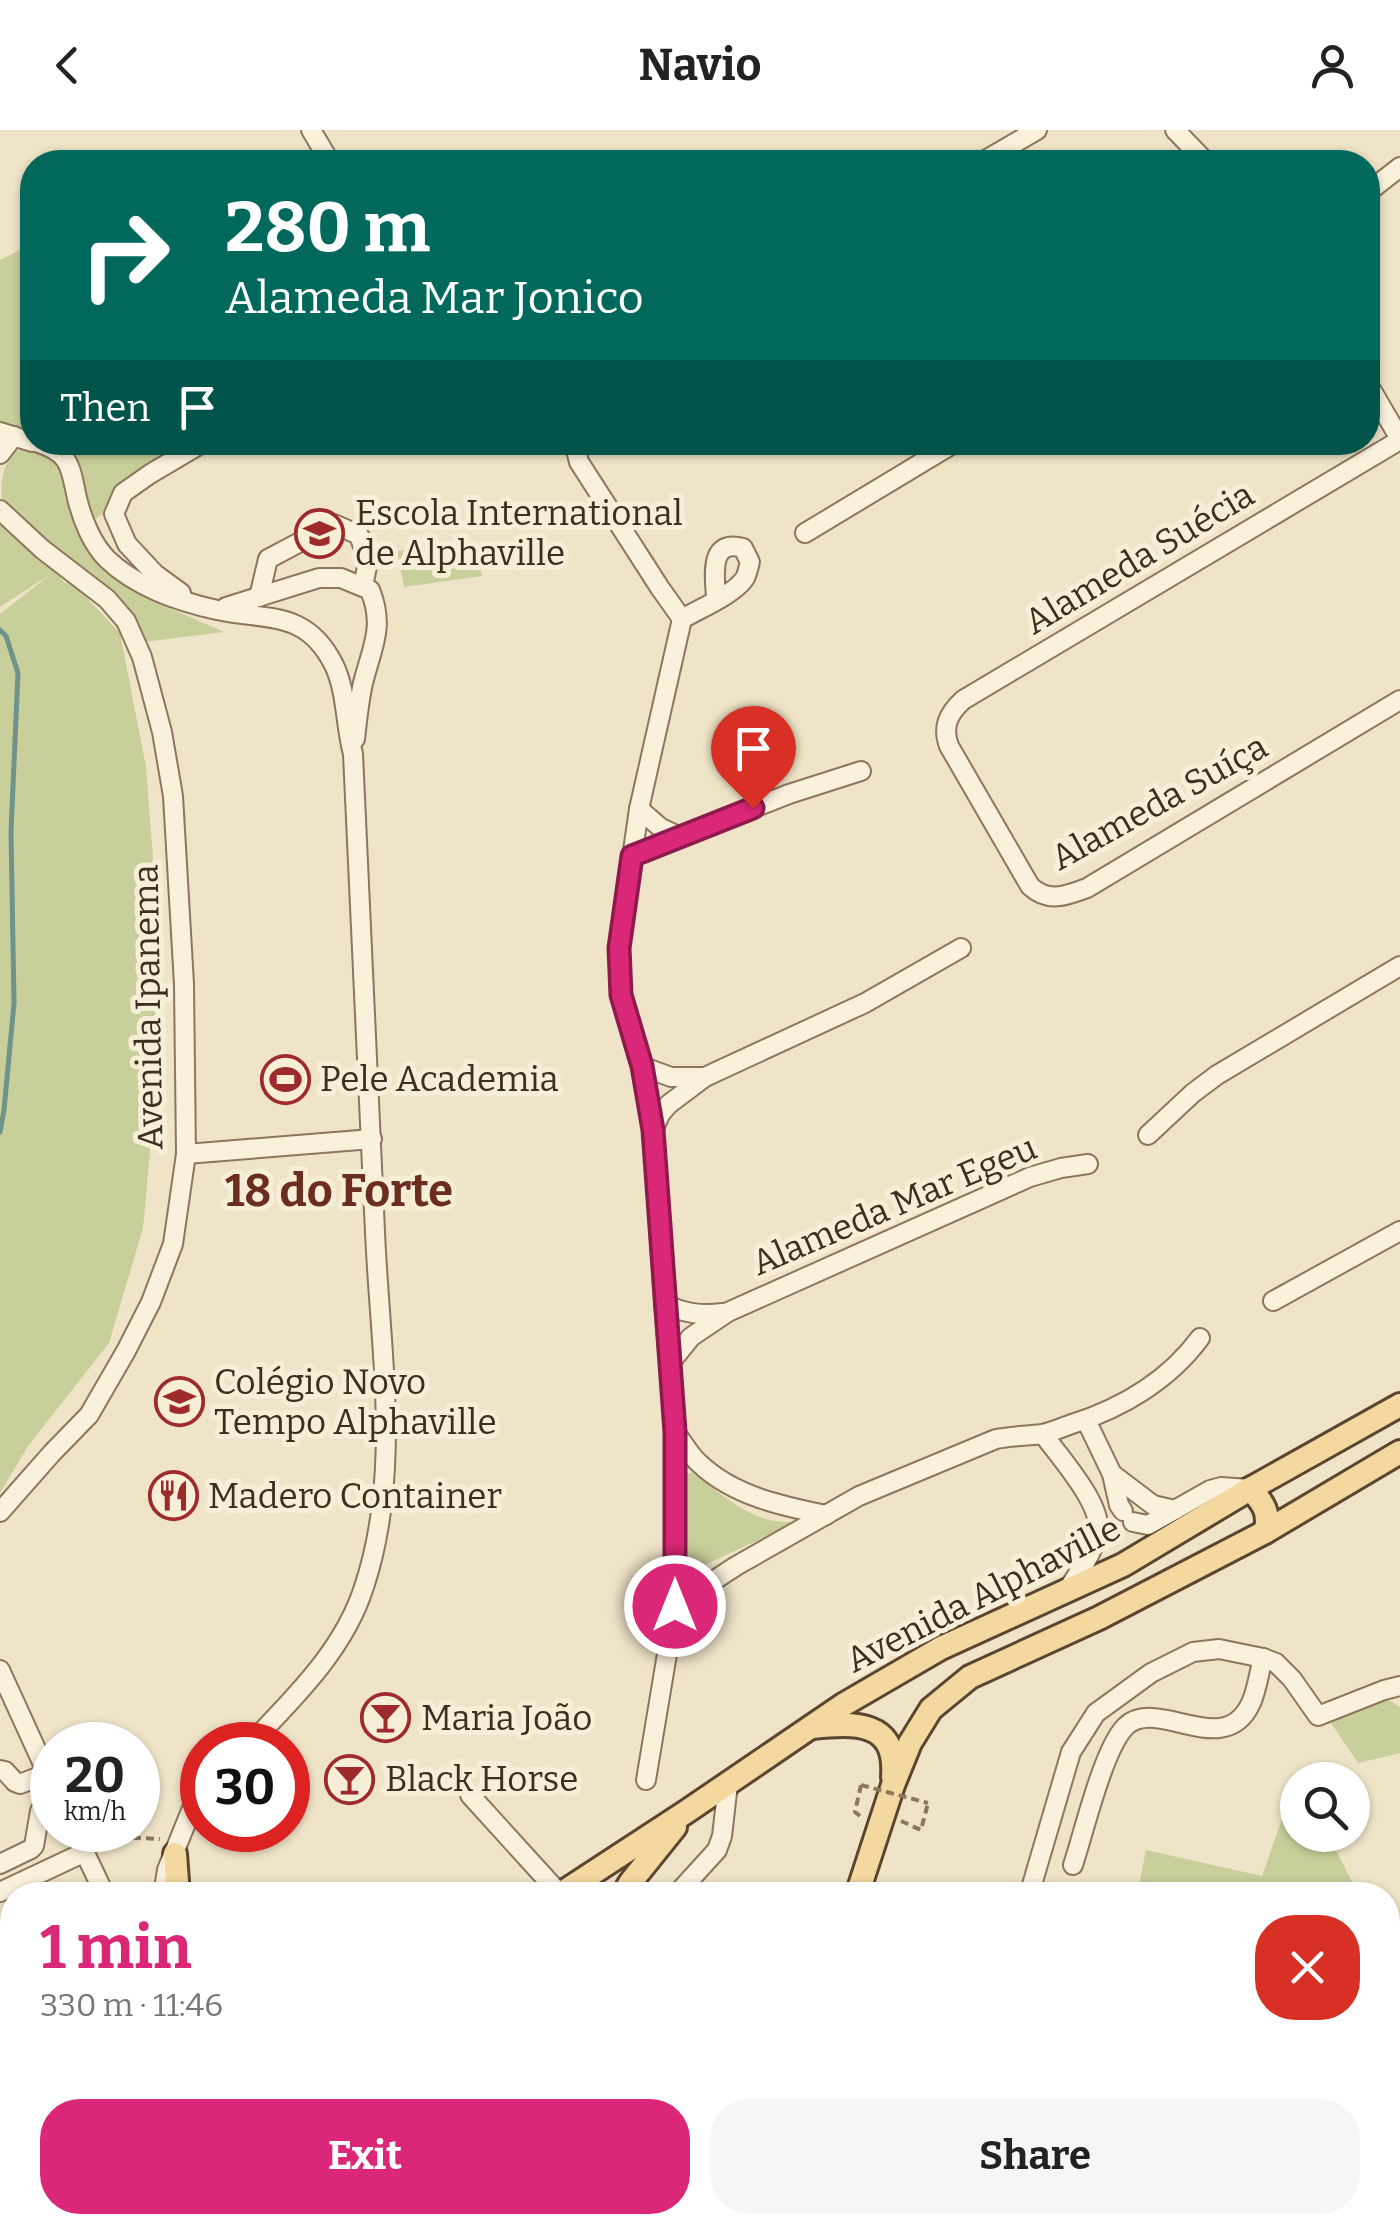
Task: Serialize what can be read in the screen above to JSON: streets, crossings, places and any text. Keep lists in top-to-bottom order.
{
  "streets": {
    "main road": ["Avenida Alphaville"],
    "street": [
      "Alameda Suécia",
      "Alameda Suíça",
      "Avenida Ipanema",
      "Alameda Mar Egeu"
    ]
  },
  "crossings": [
    ["Alameda Suécia", "Alameda Suíça"]
  ],
  "districts": ["18 do Forte"],
  "places": {
    "school or university": ["Escola International de Alphaville", "Colégio Novo Tempo Alphaville"],
    "sports": ["Pele Academia"],
    "restaurant": ["Madero Container"],
    "bar": ["Maria João", "Black Horse"]
  },
  "page": {
    "header": "Navio",
    "turn": ["280 m", "Alameda Mar Jonico"],
    "then": "Then",
    "speed": "20 km/h",
    "limit": "30",
    "heading": ["1 min", "330 m · 11:46"],
    "buttons": ["Exit", "Share"]
  }
}
